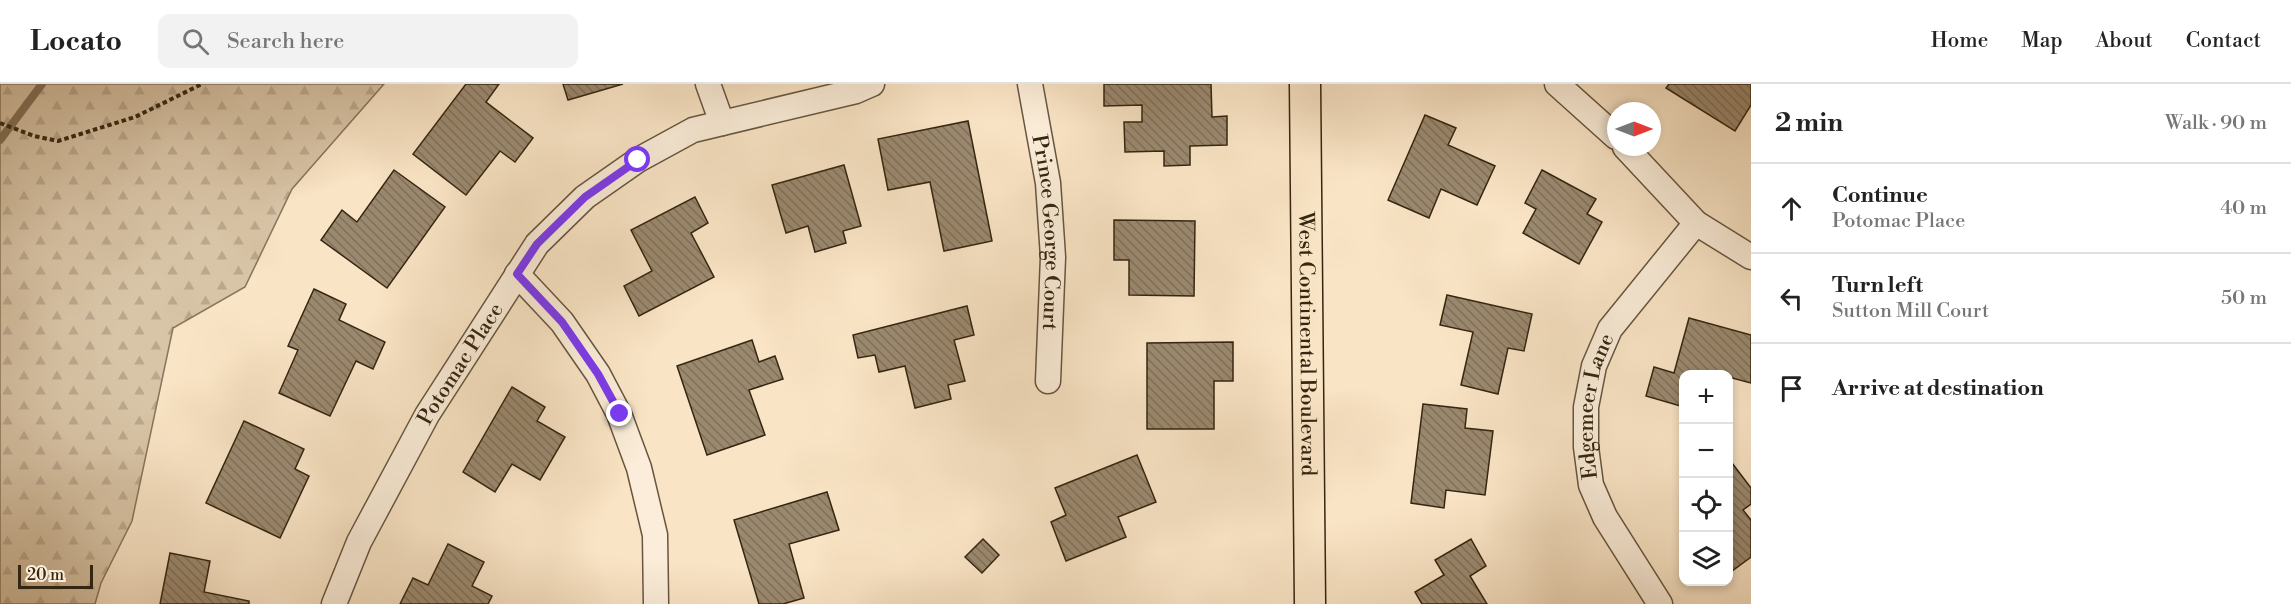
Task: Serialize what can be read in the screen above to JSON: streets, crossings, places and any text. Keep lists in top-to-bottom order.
{
  "streets": {
    "main road": ["West Continental Boulevard"],
    "street": ["Prince George Court", "Potomac Place", "Edgemeer Lane"]
  },
  "scale_bar": "20 m",
  "north": "right",
  "page": {
    "header": "Locato",
    "search": "Search here",
    "nav": [
      "Home",
      "Map",
      "About",
      "Contact"
    ],
    "heading": ["2 min", "Walk · 90 m"],
    "list": [
      ["Continue", "Potomac Place", "40 m"],
      ["Turn left", "Sutton Mill Court", "50 m"],
      "Arrive at destination"
    ],
    "map_buttons": ["+", "−"],
    "scale": "20 m"
  }
}
